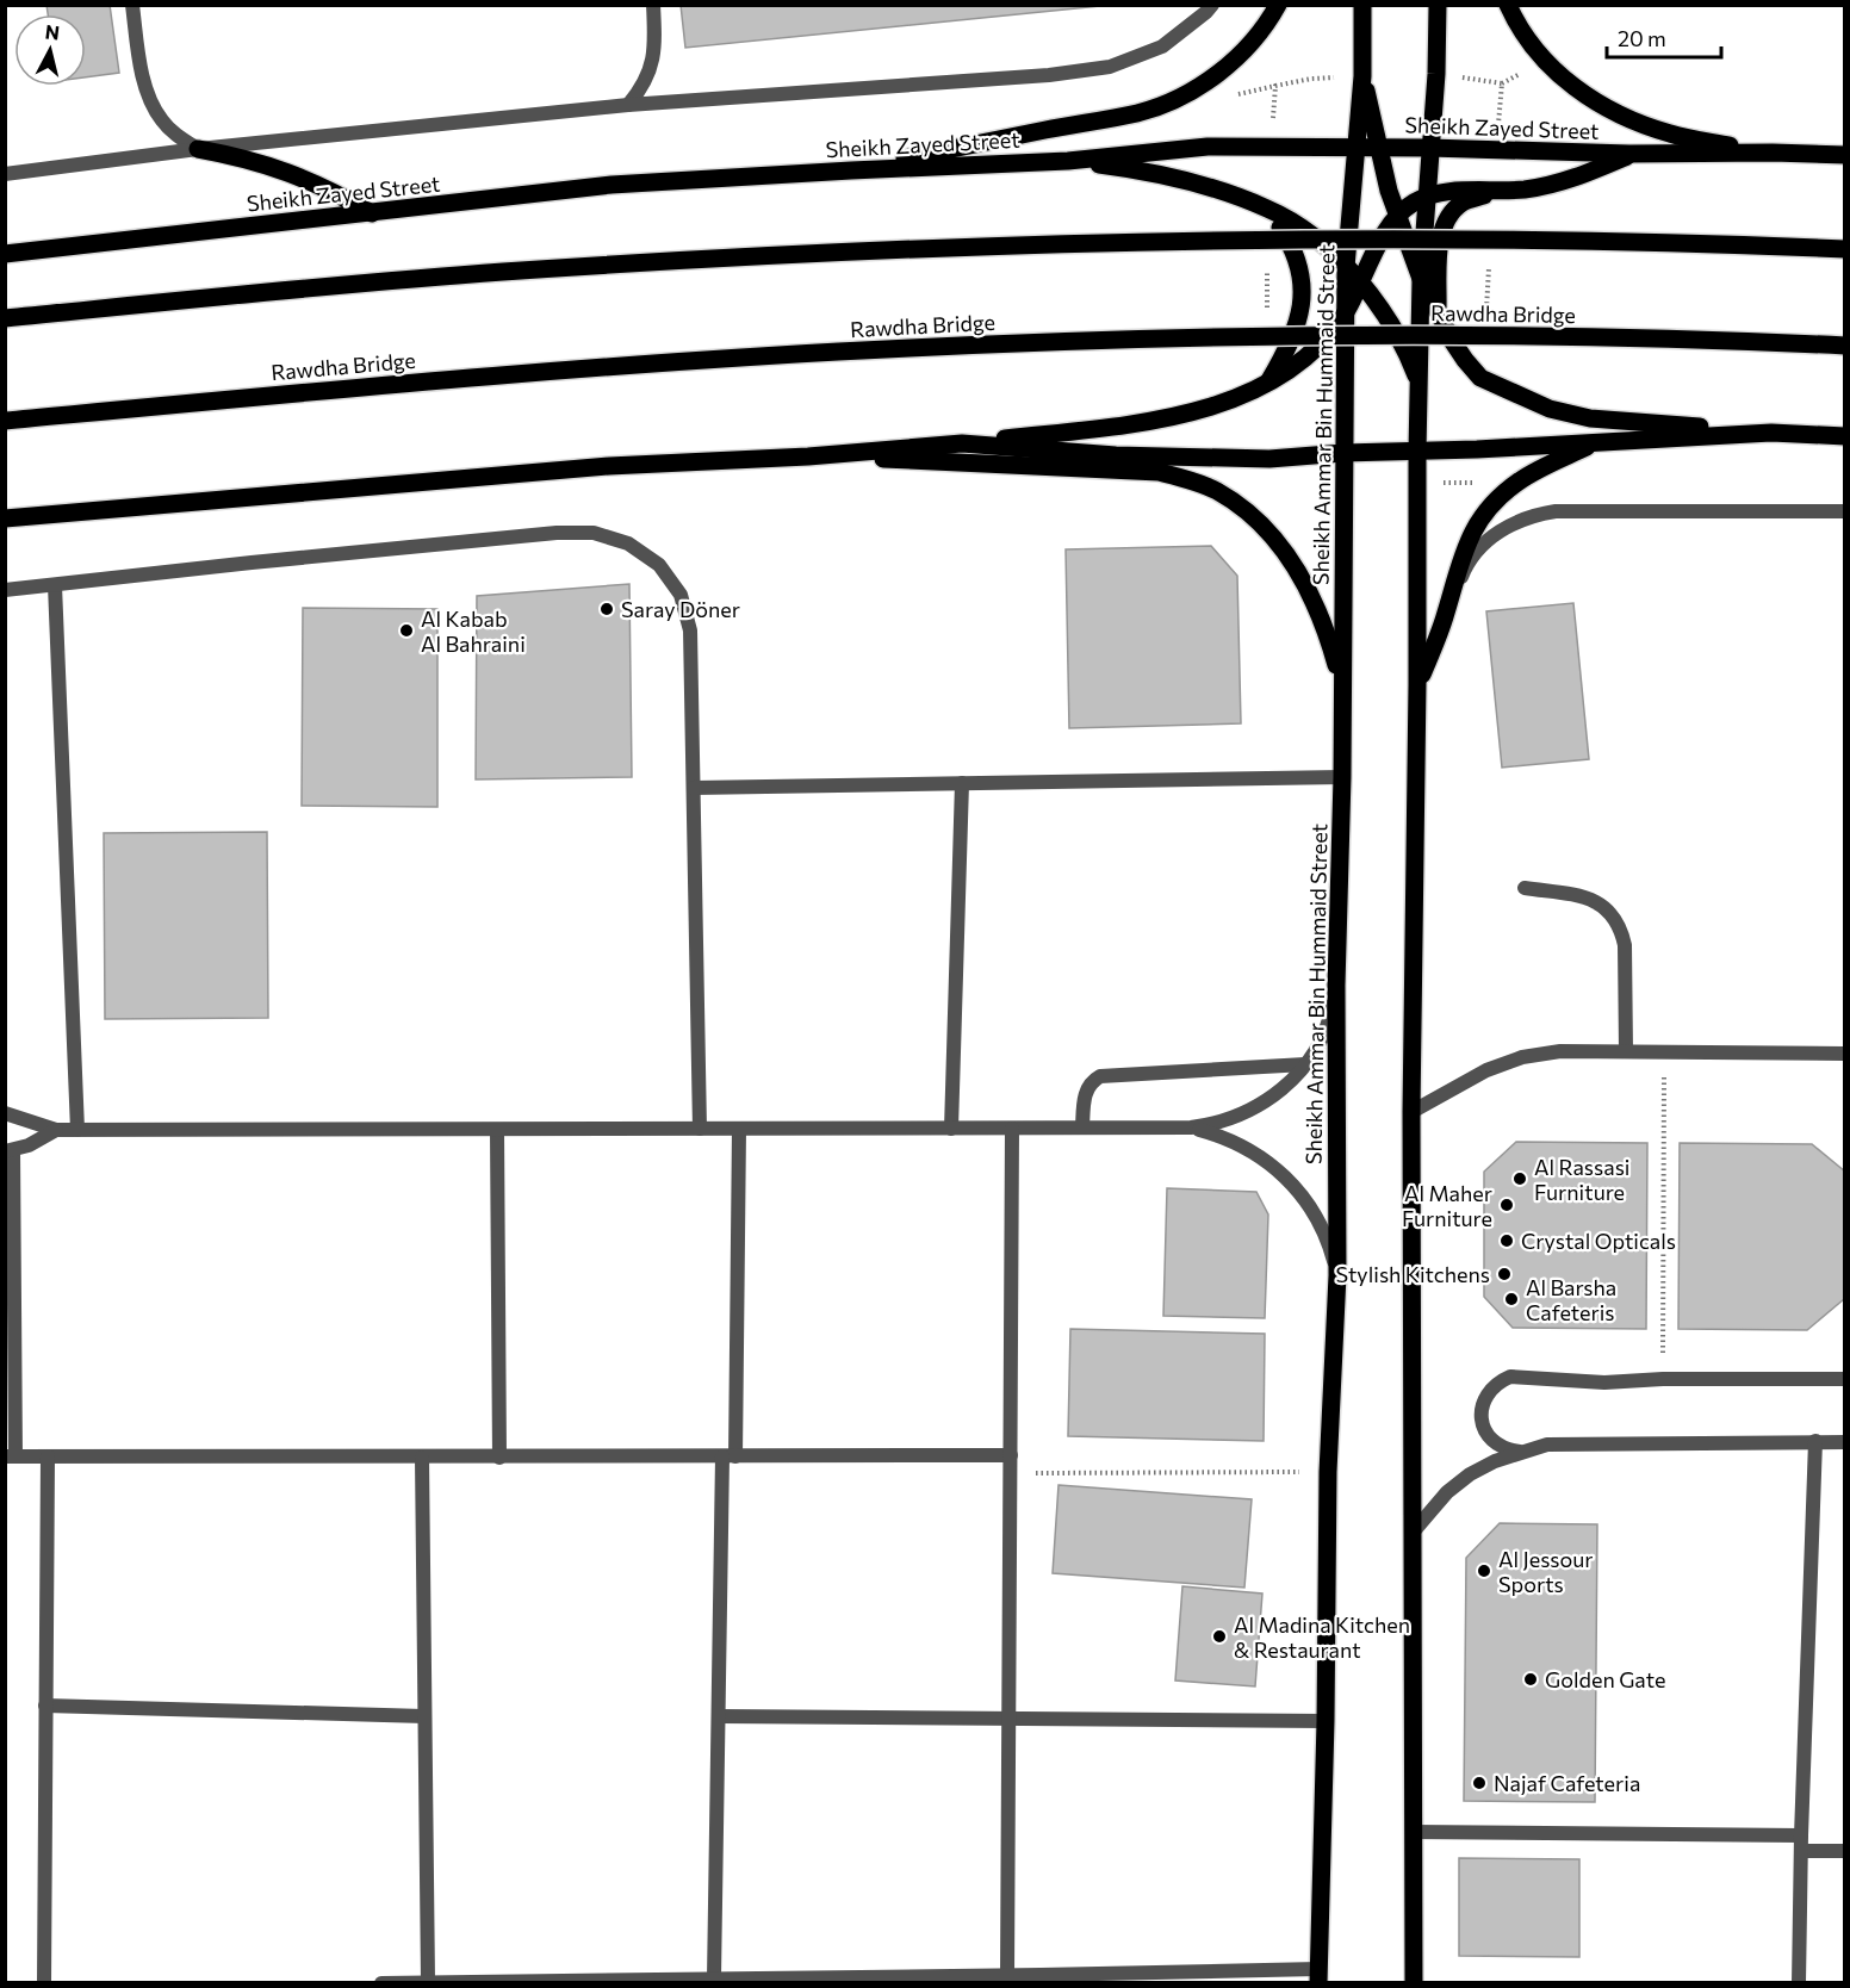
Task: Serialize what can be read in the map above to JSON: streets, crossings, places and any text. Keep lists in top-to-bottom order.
{
  "streets": {
    "main road": ["Sheikh Zayed Street", "Rawdha Bridge", "Sheikh Ammar Bin Hummaid Street"]
  },
  "crossings": [
    ["Sheikh Zayed Street", "Sheikh Ammar Bin Hummaid Street"]
  ],
  "places": [
    "Saray Döner",
    "Al Kabab Al Bahraini",
    "Al Rassasi Furniture",
    "Al Maher Furniture",
    "Crystal Opticals",
    "Stylish Kitchens",
    "Al Barsha Cafeteris",
    "Al Jessour Sports",
    "Al Madina Kitchen & Restaurant",
    "Golden Gate",
    "Najaf Cafeteria"
  ],
  "scale_bar": "20 m",
  "north": "top"
}
